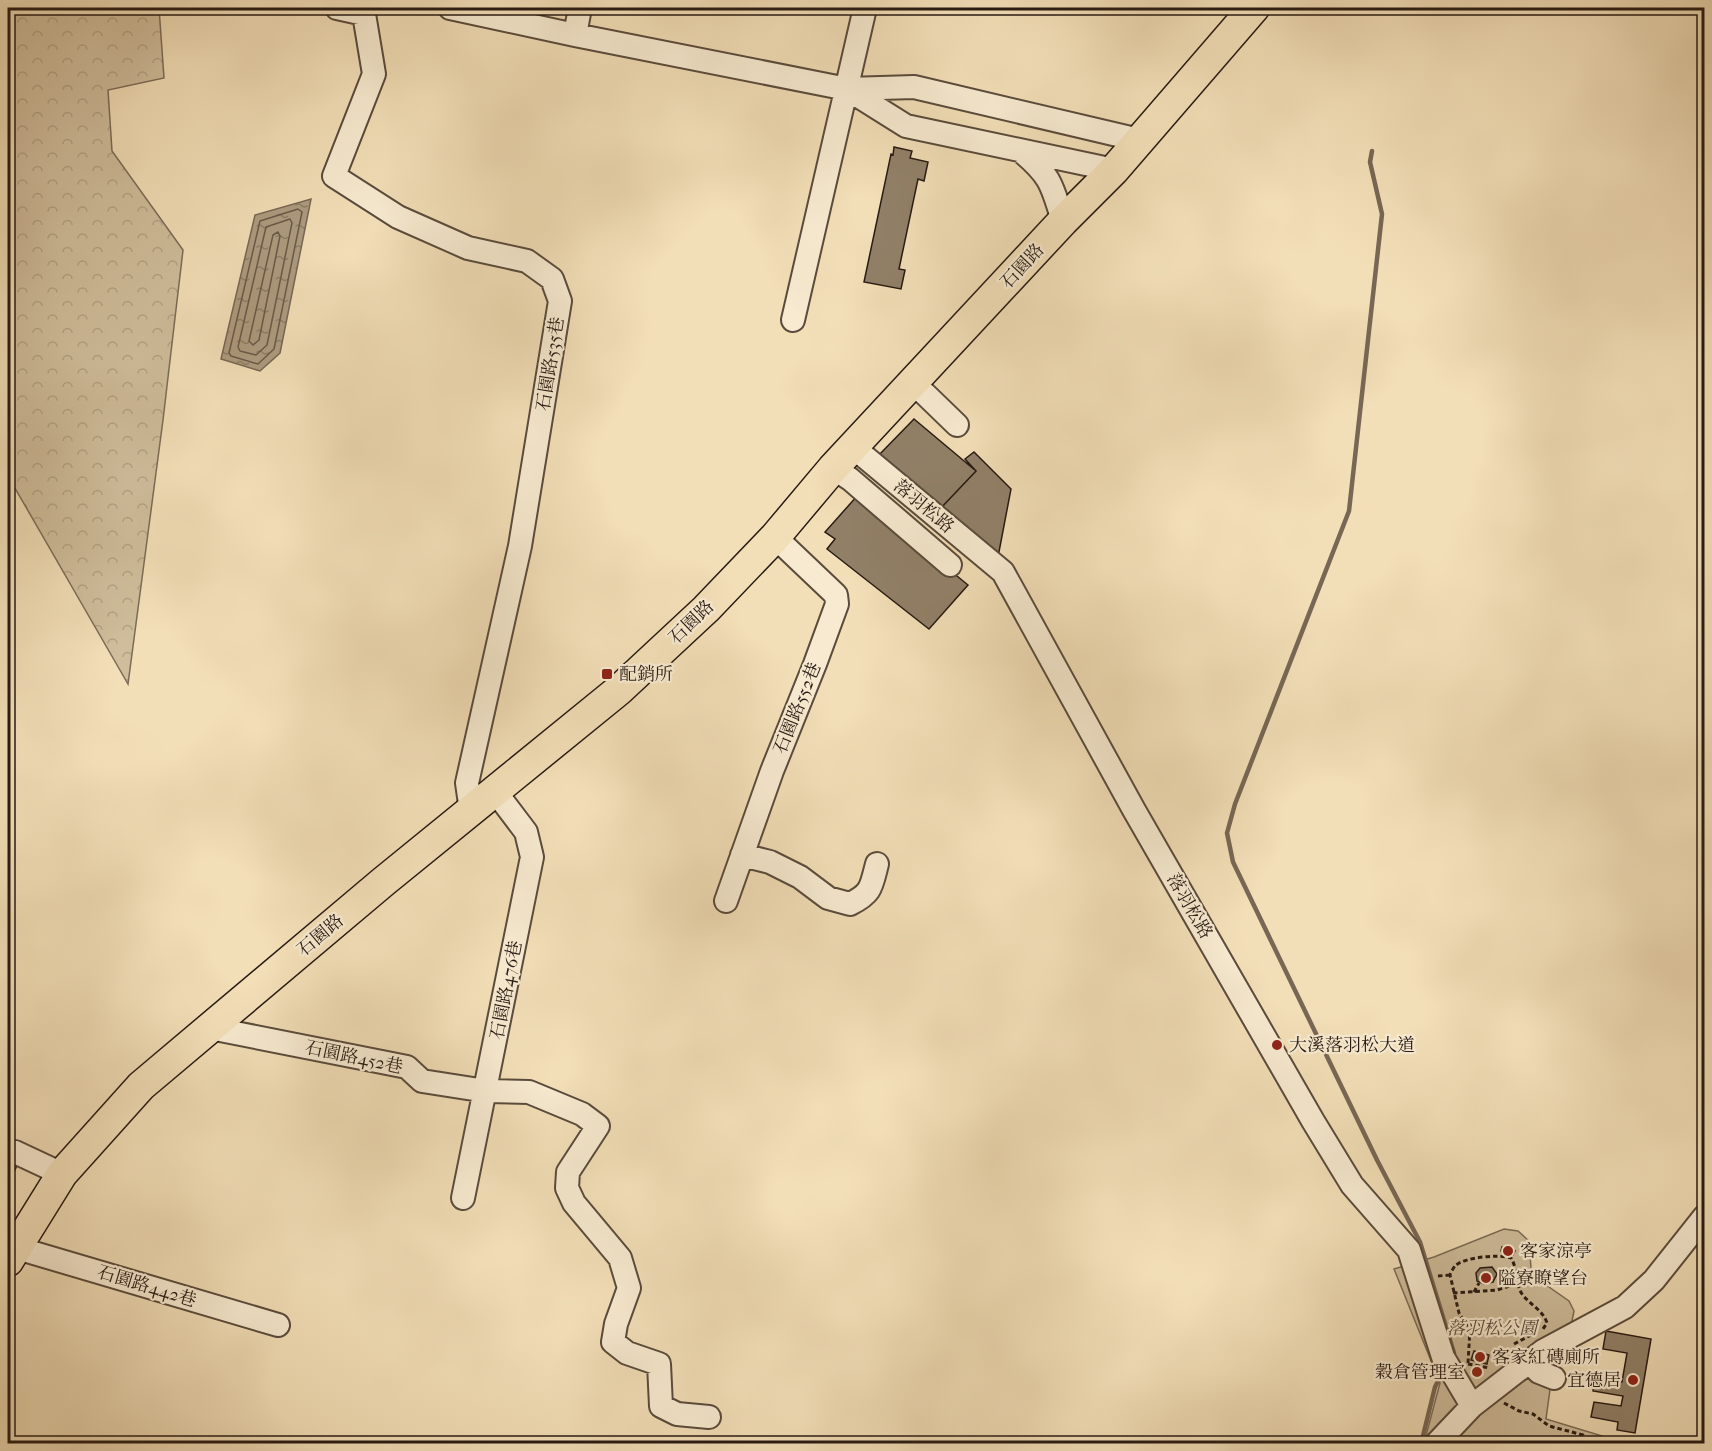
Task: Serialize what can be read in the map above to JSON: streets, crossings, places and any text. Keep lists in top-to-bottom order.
{
  "streets": {
    "main road": ["石園路"],
    "street": [
      "石園路535巷",
      "落羽松路",
      "石園路552巷",
      "石園路476巷",
      "石園路452巷",
      "石園路442巷"
    ]
  },
  "crossings": [
    ["石園路", "石園路535巷"],
    ["石園路", "落羽松路"],
    ["石園路", "石園路552巷"],
    ["石園路", "石園路476巷"],
    ["石園路", "石園路452巷"],
    ["石園路", "石園路442巷"],
    ["石園路476巷", "石園路452巷"]
  ],
  "parks": ["落羽松公園"],
  "places": {
    "transit": ["配銷所"],
    "other": [
      "大溪落羽松大道",
      "客家涼亭",
      "隘寮瞭望台",
      "客家紅磚廁所",
      "穀倉管理室",
      "宜德居"
    ]
  }
}
